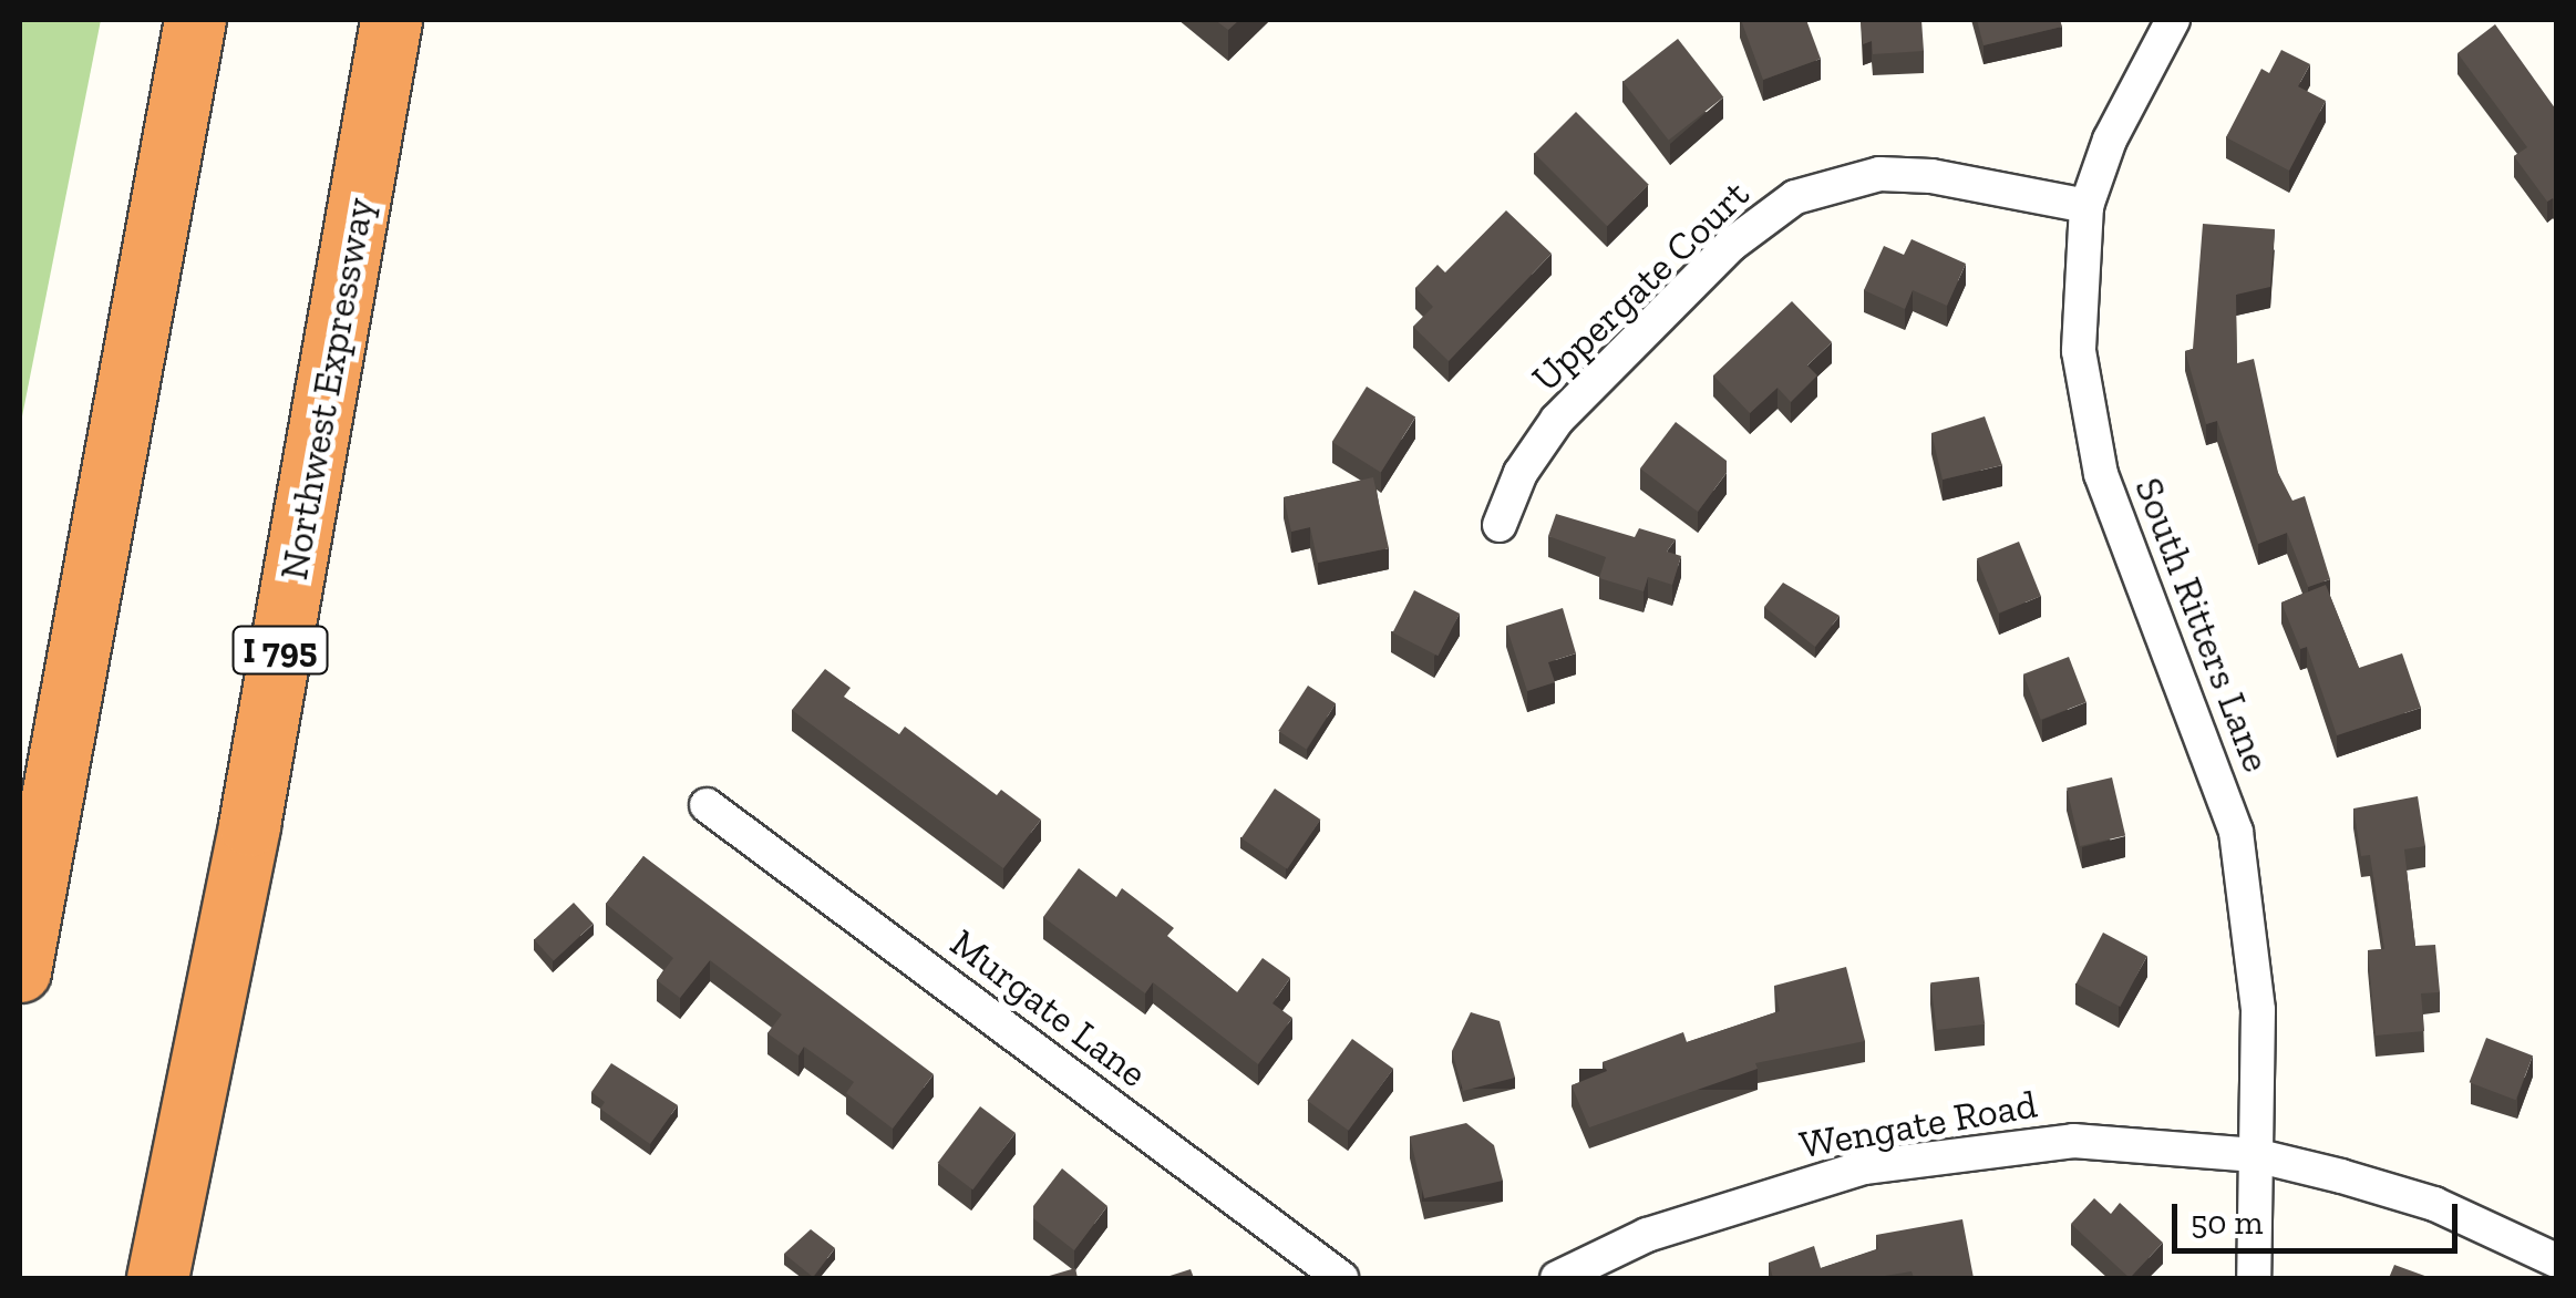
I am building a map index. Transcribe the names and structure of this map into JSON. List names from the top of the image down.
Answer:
{
  "streets": {
    "highway": ["Northwest Expressway", "I 795"],
    "street": [
      "Uppergate Court",
      "South Ritters Lane",
      "Murgate Lane",
      "Wengate Road"
    ]
  },
  "crossings": [
    ["Uppergate Court", "South Ritters Lane"],
    ["South Ritters Lane", "Wengate Road"]
  ],
  "scale_bar": "50 m"
}
